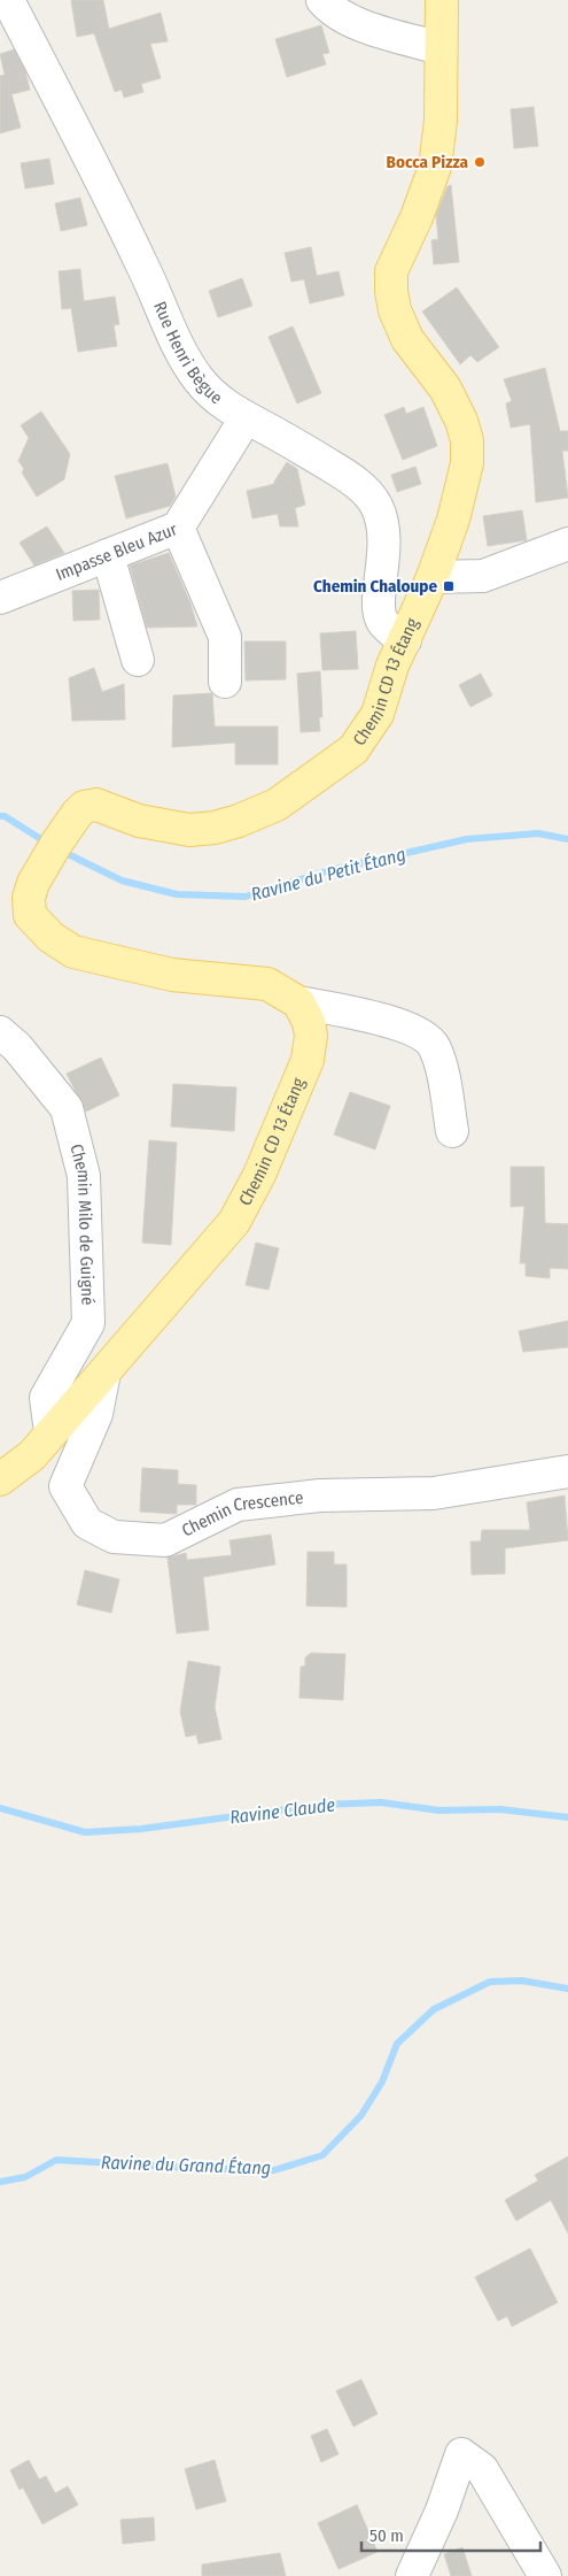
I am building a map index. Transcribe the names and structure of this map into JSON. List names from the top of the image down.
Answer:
{
  "streets": {
    "main road": ["Chemin CD 13 Étang"],
    "street": [
      "Rue Henri Bègue",
      "Impasse Bleu Azur",
      "Chemin Milo de Guigné",
      "Chemin Crescence"
    ]
  },
  "crossings": [
    ["Rue Henri Bègue", "Impasse Bleu Azur"],
    ["Rue Henri Bègue", "Chemin CD 13 Étang"],
    ["Chemin CD 13 Étang", "Chemin Milo de Guigné"],
    ["Chemin CD 13 Étang", "Chemin Crescence"]
  ],
  "water": ["Ravine du Petit Étang", "Ravine Claude", "Ravine du Grand Étang"],
  "places": {
    "other": ["Bocca Pizza"],
    "transit": ["Chemin Chaloupe"]
  },
  "scale_bar": "50 m"
}
